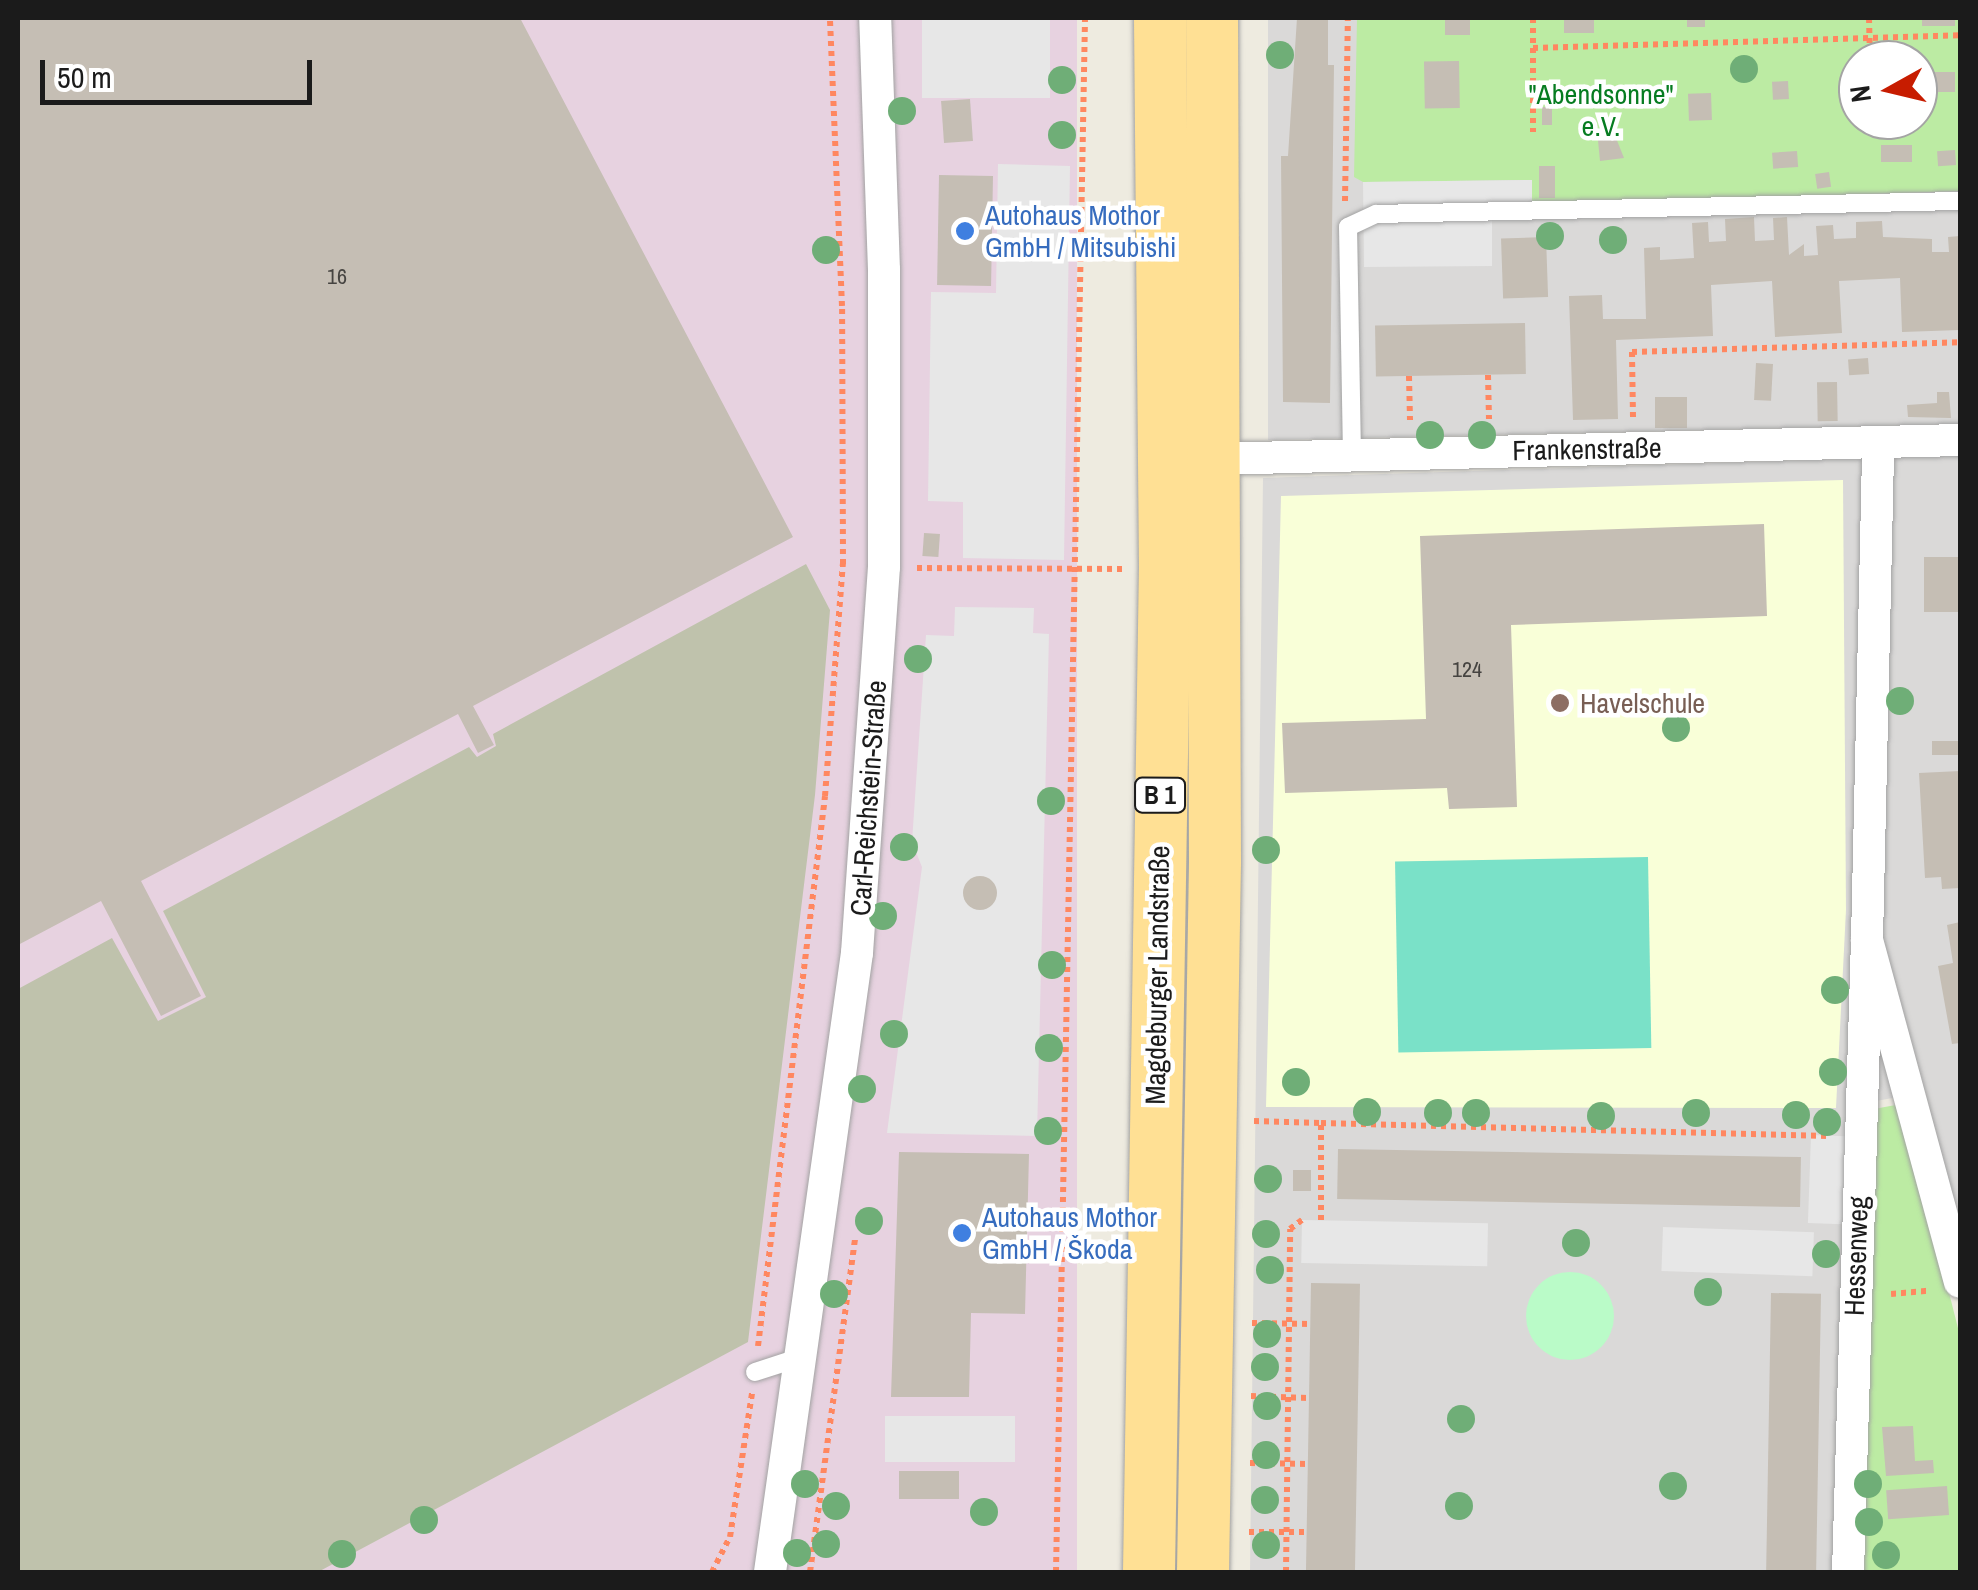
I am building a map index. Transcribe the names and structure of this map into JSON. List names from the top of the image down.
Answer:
{
  "streets": {
    "main road": ["B 1", "Magdeburger Landstraße"],
    "street": ["Frankenstraße", "Carl-Reichstein-Straße", "Hessenweg"]
  },
  "crossings": [
    ["Frankenstraße", "Magdeburger Landstraße"],
    ["Frankenstraße", "Hessenweg"]
  ],
  "parks": ["\"Abendsonne\" e.V."],
  "places": ["Autohaus Mothor GmbH / Mitsubishi", "Havelschule", "Autohaus Mothor GmbH / Škoda"],
  "house_numbers": ["16", "124"],
  "scale_bar": "50 m",
  "north": "left"
}
